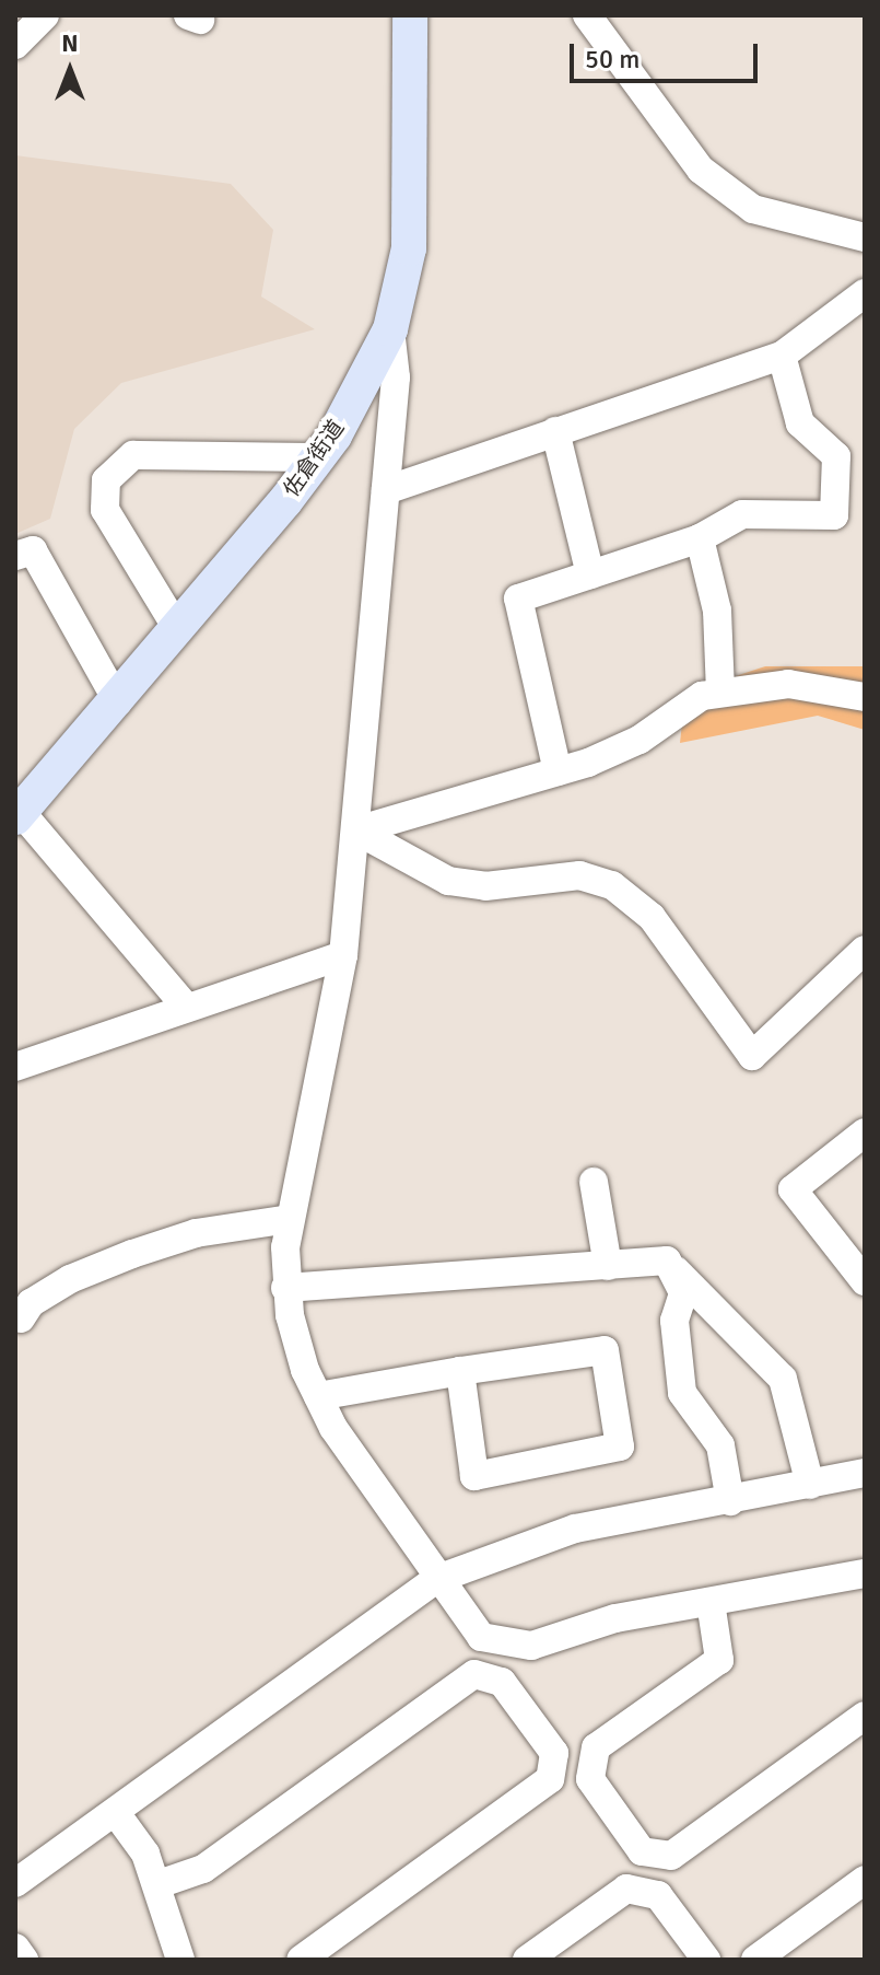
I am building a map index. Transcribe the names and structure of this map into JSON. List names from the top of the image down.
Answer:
{
  "streets": {
    "main road": ["佐倉街道"]
  },
  "scale_bar": "50 m",
  "north": "top"
}
